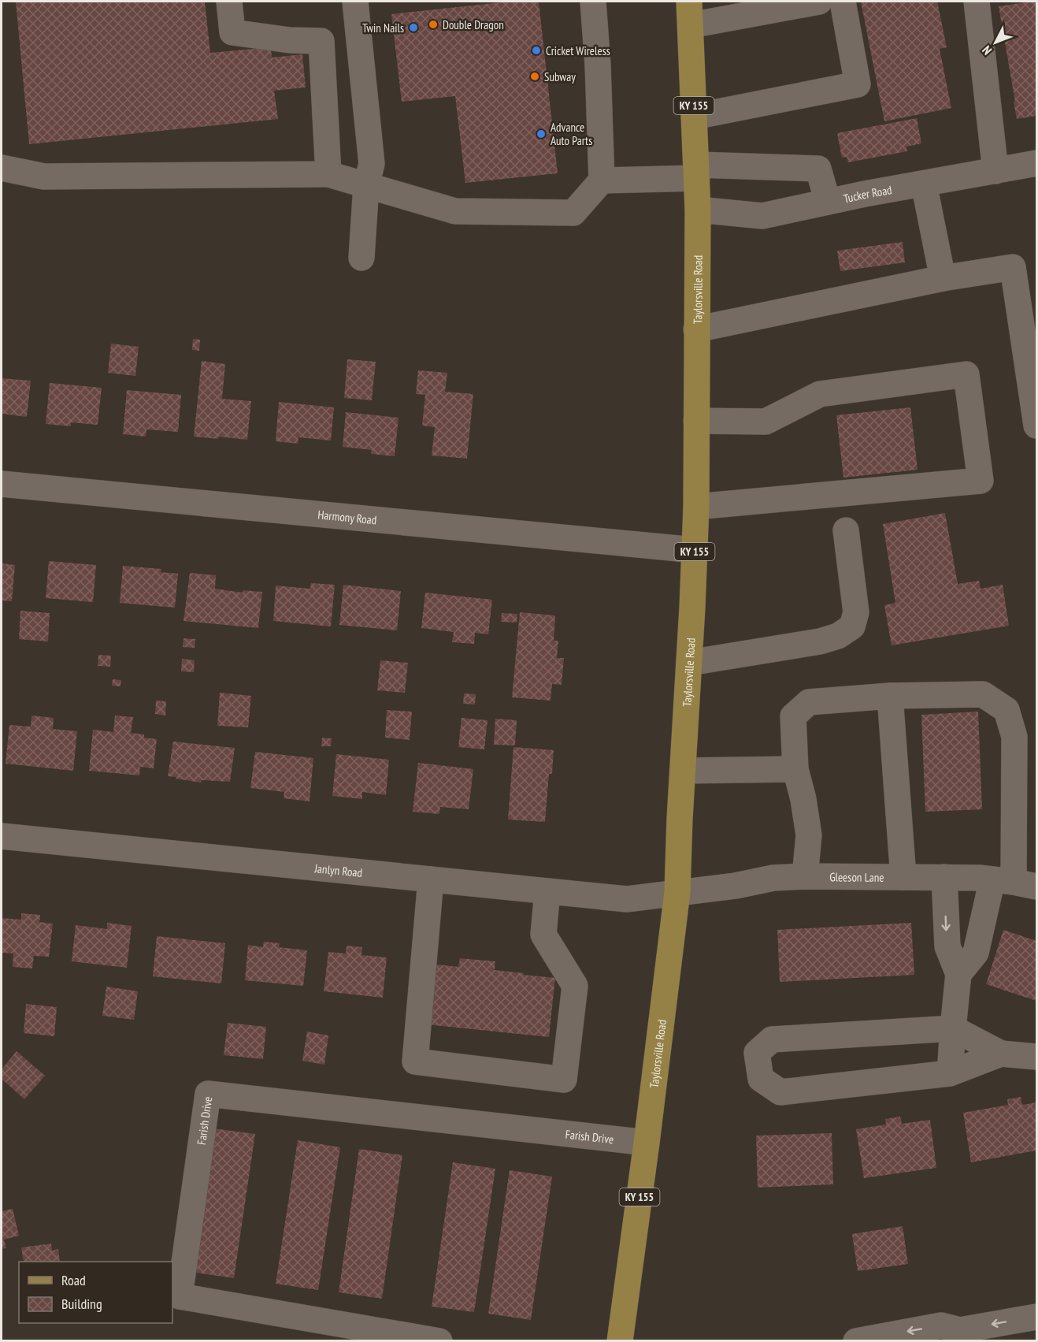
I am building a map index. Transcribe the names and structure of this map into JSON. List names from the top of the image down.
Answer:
{
  "streets": {
    "main road": ["KY 155", "Taylorsville Road"],
    "street": [
      "Tucker Road",
      "Harmony Road",
      "Janlyn Road",
      "Gleeson Lane",
      "Farish Drive"
    ]
  },
  "crossings": [
    ["Tucker Road", "Taylorsville Road"],
    ["Taylorsville Road", "Harmony Road"],
    ["Taylorsville Road", "Janlyn Road"],
    ["Taylorsville Road", "Gleeson Lane"],
    ["Taylorsville Road", "Farish Drive"],
    ["Janlyn Road", "Gleeson Lane"]
  ],
  "places": [
    "Double Dragon",
    "Twin Nails",
    "Cricket Wireless",
    "Subway",
    "Advance Auto Parts"
  ],
  "legend": ["Road", "Building"],
  "north": "bottom left"
}
